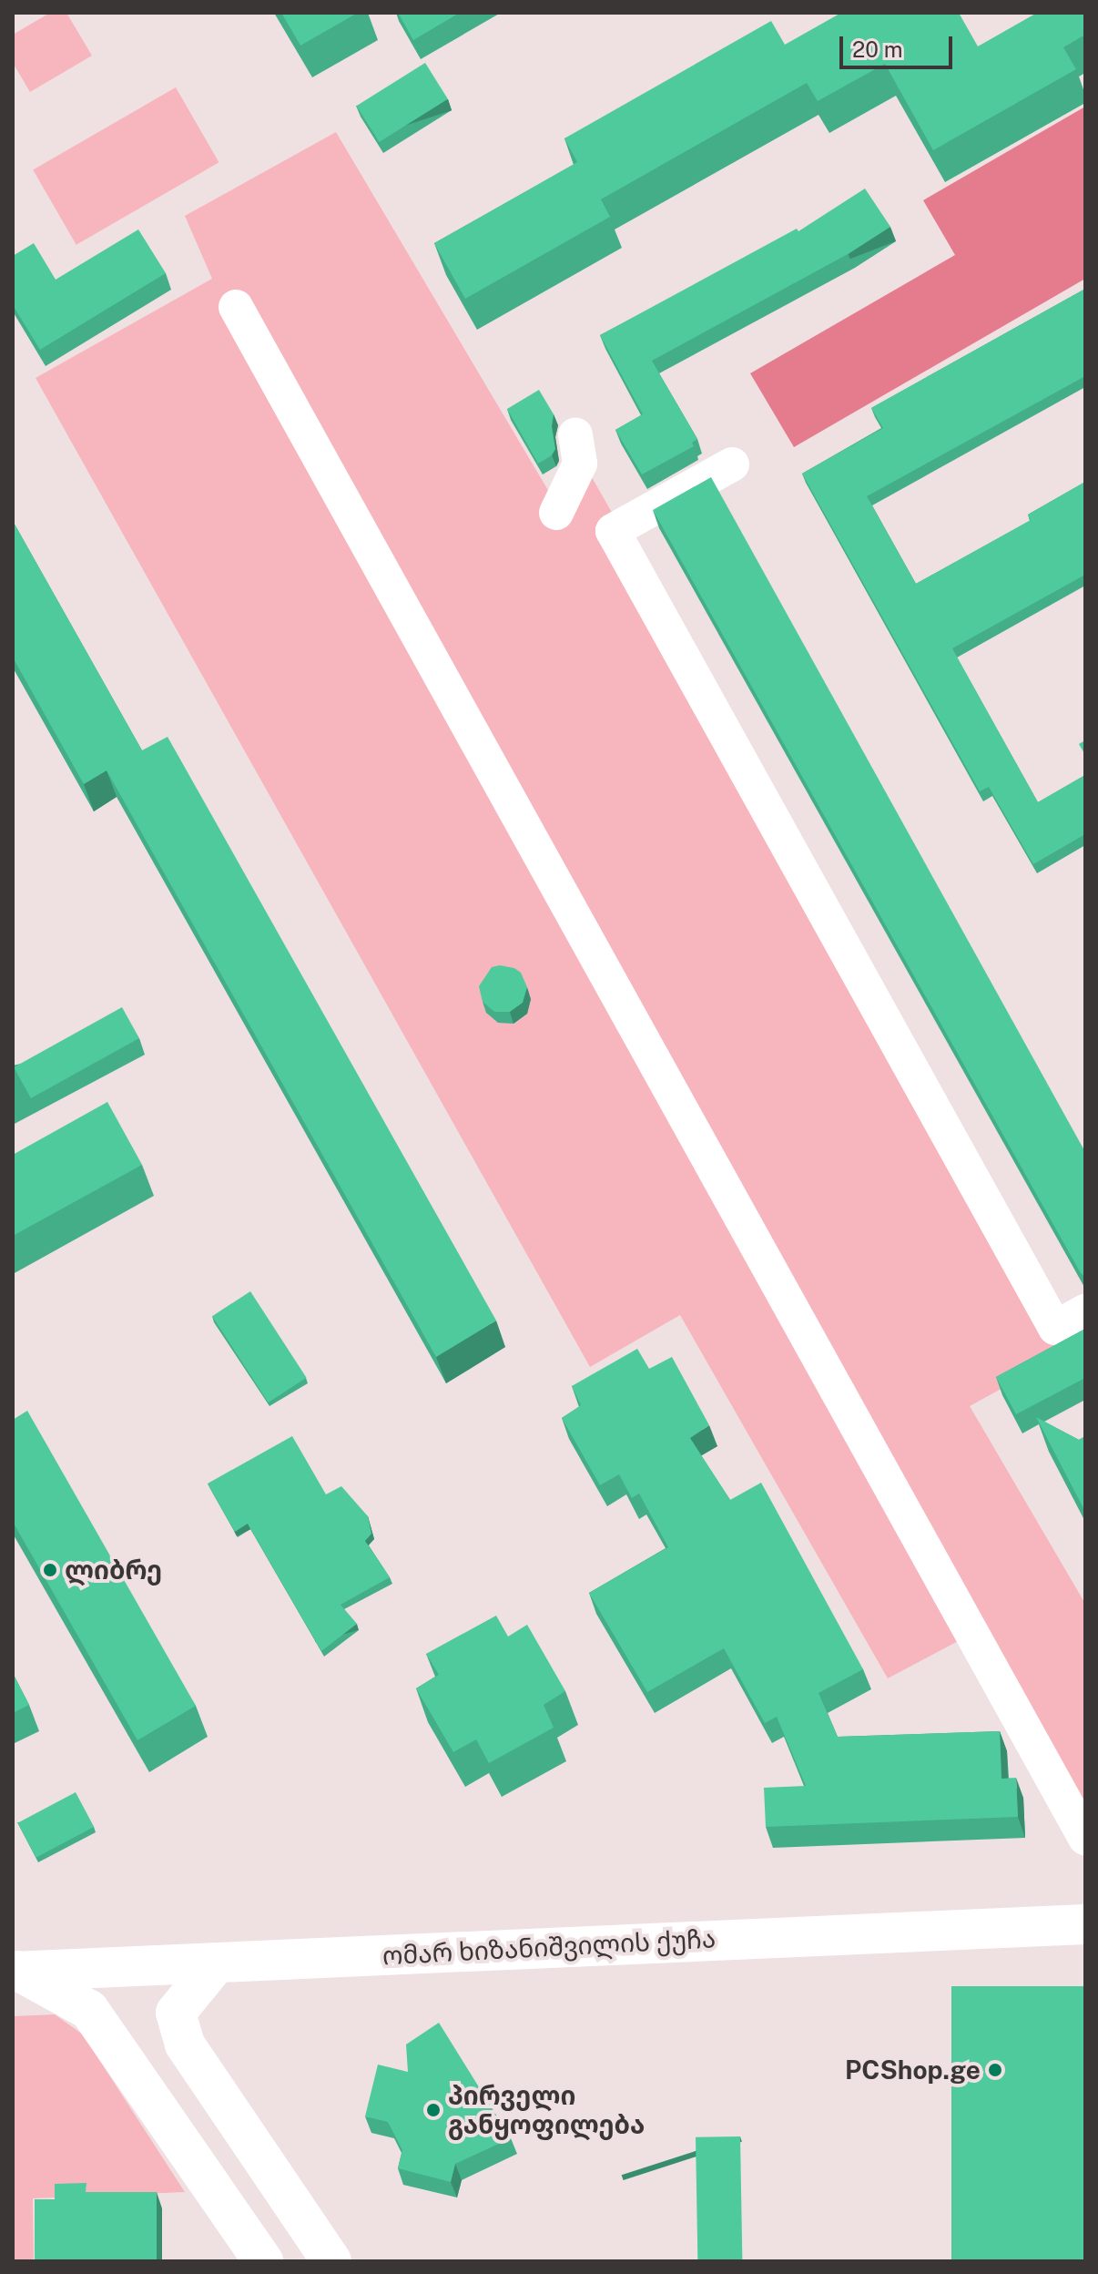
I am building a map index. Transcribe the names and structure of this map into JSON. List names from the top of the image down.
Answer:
{
  "streets": {
    "main road": ["ომარ ხიზანიშვილის ქუჩა"]
  },
  "places": ["ლიბრე", "PCShop.ge", "პირველი განყოფილება"],
  "scale_bar": "20 m"
}
